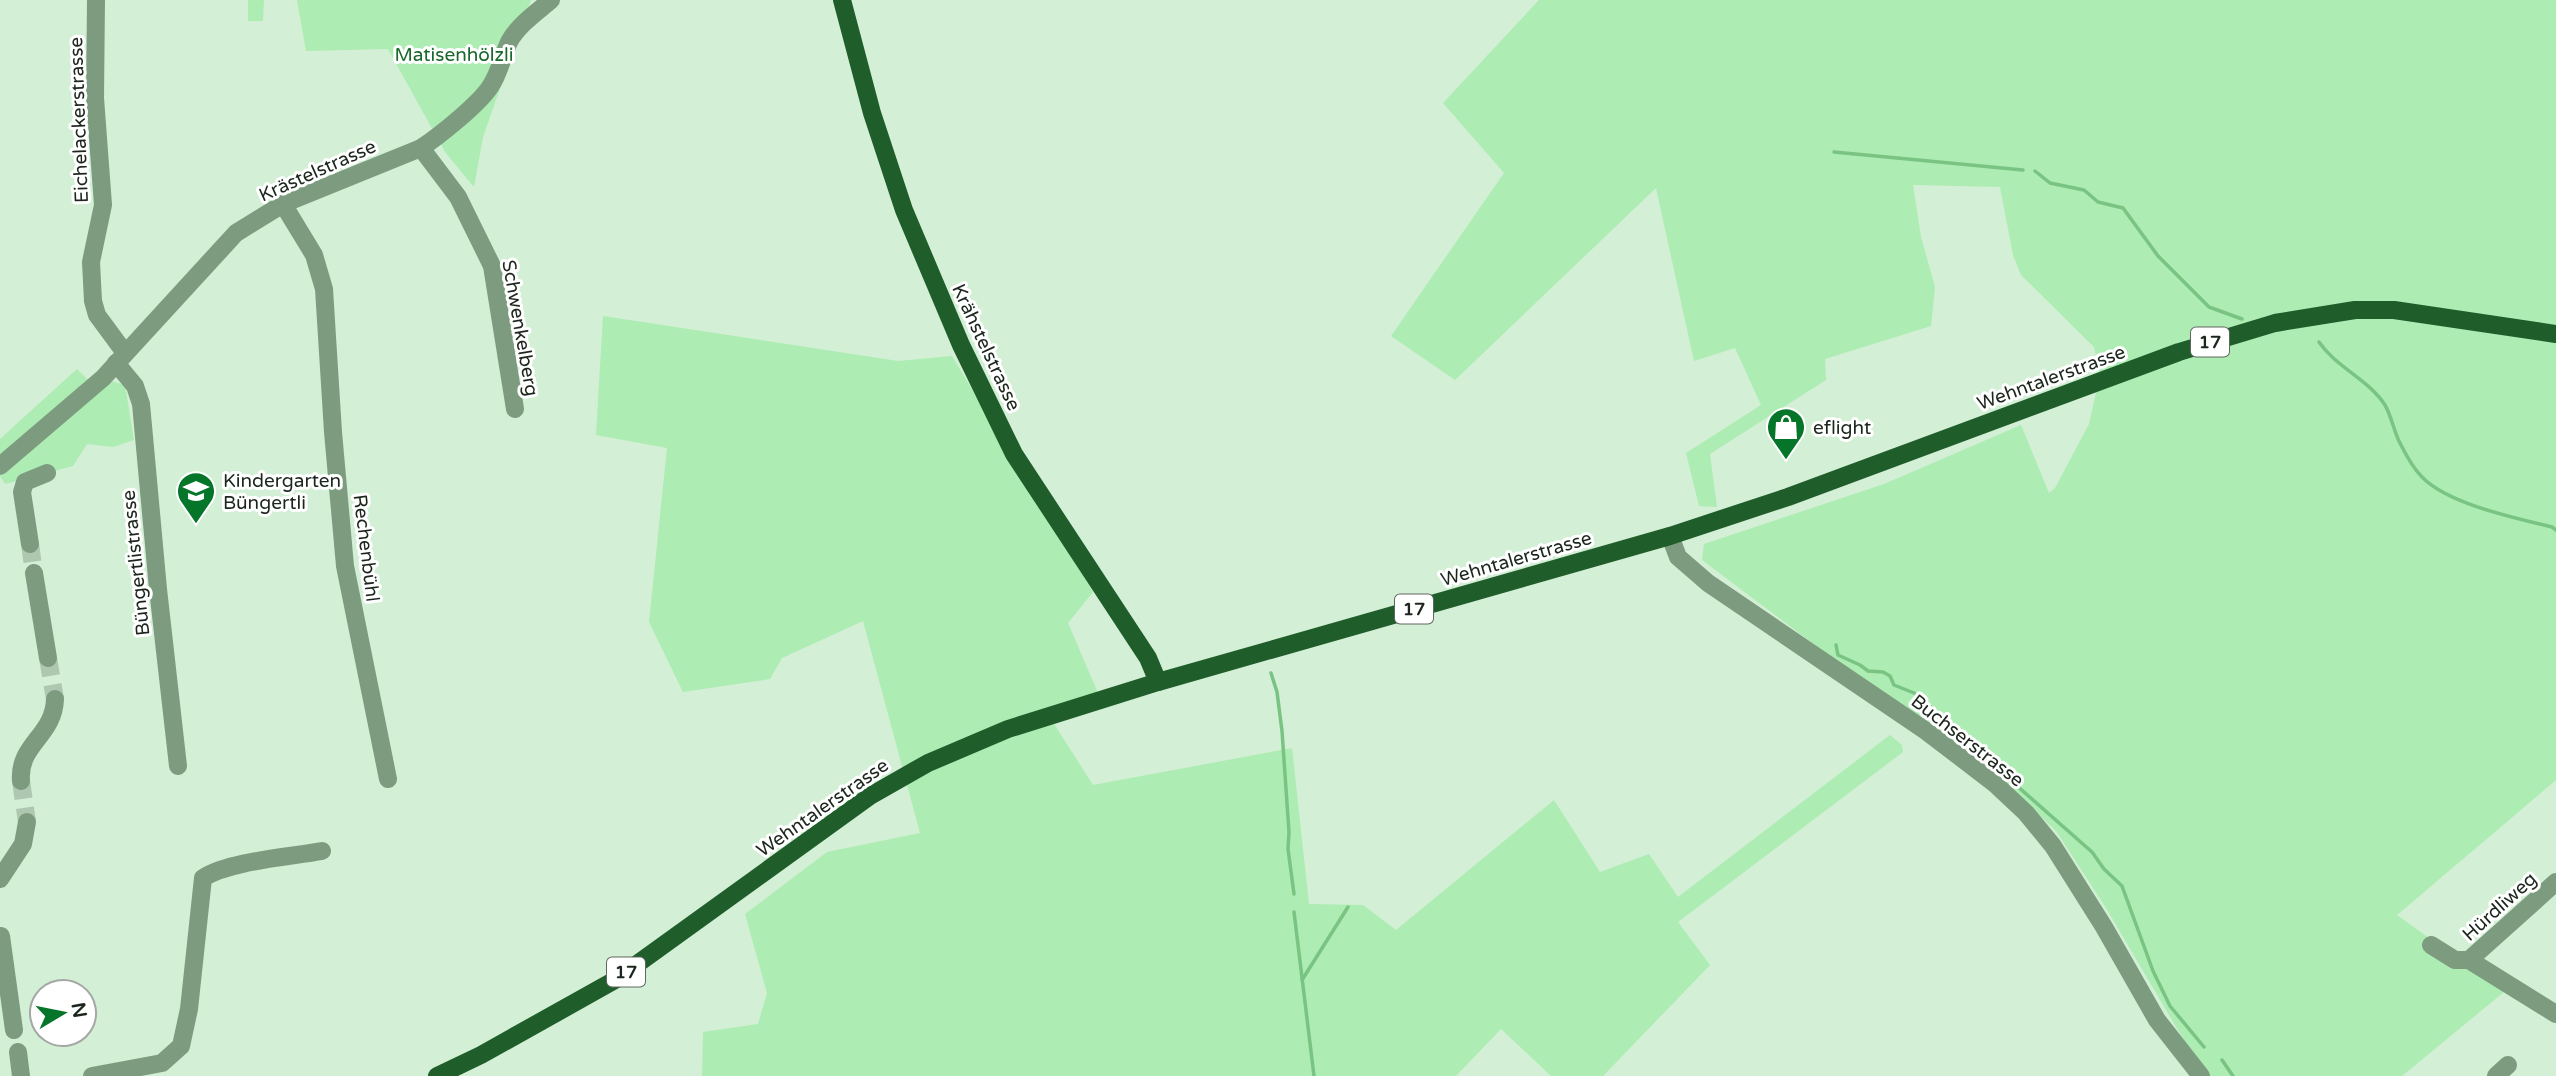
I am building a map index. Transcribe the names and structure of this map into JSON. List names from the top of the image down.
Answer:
{
  "streets": {
    "main road": ["17", "Krähstelstrasse", "Wehntalerstrasse"],
    "street": [
      "Eichelackerstrasse",
      "Krästelstrasse",
      "Schwenkelberg",
      "Rechenbühl",
      "Büngertlistrasse",
      "Buchserstrasse",
      "Hürdliweg"
    ]
  },
  "crossings": [
    ["Eichelackerstrasse", "Krästelstrasse"],
    ["Eichelackerstrasse", "Büngertlistrasse"],
    ["Krästelstrasse", "Schwenkelberg"],
    ["Krästelstrasse", "Rechenbühl"],
    ["Krästelstrasse", "Büngertlistrasse"],
    ["Krähstelstrasse", "Wehntalerstrasse"],
    ["Wehntalerstrasse", "Buchserstrasse"]
  ],
  "parks": ["Matisenhölzli"],
  "places": {
    "shop": ["eflight"],
    "school or university": ["Kindergarten Büngertli"]
  },
  "north": "right"
}
